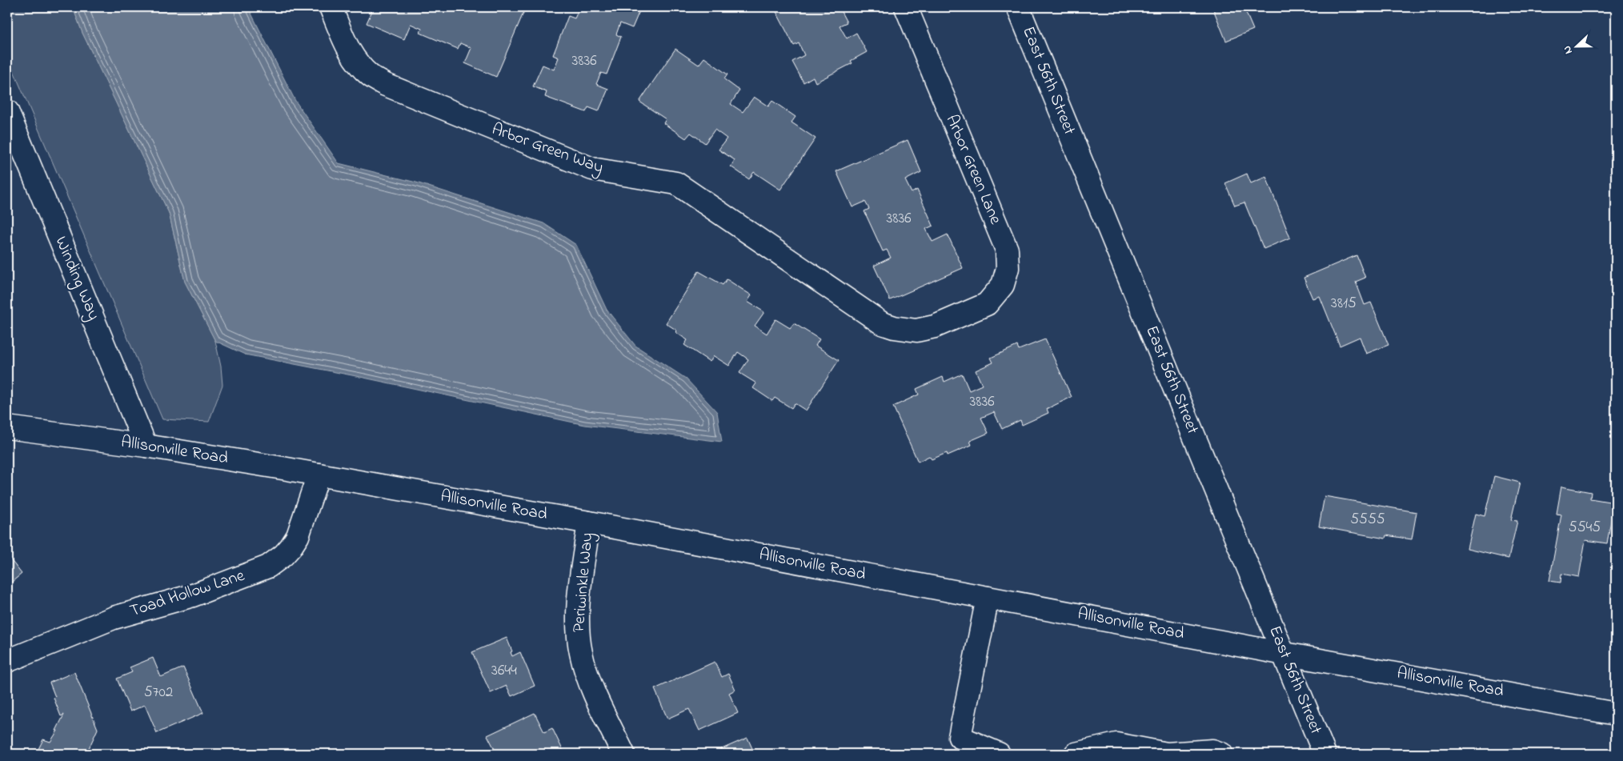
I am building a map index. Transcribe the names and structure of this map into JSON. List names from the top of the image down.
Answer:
{
  "streets": {
    "street": [
      "East 56th Street",
      "Arbor Green Way",
      "Arbor Green Lane",
      "Winding Way",
      "Allisonville Road",
      "Periwinkle Way",
      "Toad Hollow Lane"
    ]
  },
  "crossings": [
    ["East 56th Street", "Allisonville Road"],
    ["Arbor Green Way", "Arbor Green Lane"],
    ["Winding Way", "Allisonville Road"],
    ["Allisonville Road", "Periwinkle Way"],
    ["Allisonville Road", "Toad Hollow Lane"]
  ],
  "house_numbers": [
    "3836",
    "3836",
    "3815",
    "3836",
    "5555",
    "5545",
    "3644",
    "5702"
  ],
  "north": "left"
}
